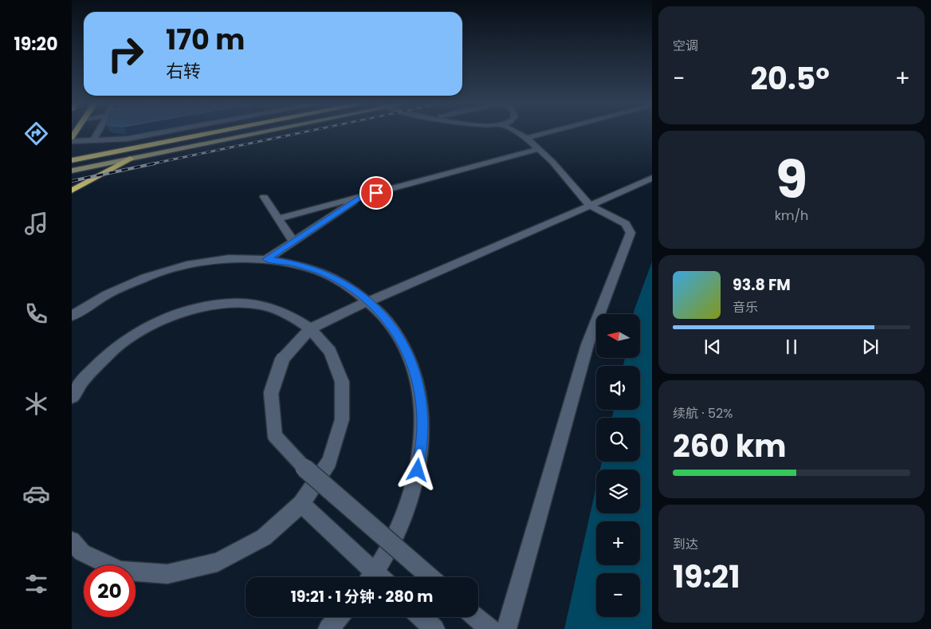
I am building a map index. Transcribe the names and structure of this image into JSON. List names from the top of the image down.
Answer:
{
  "north": "left",
  "page": {
    "tabs": "19:20",
    "tile": [
      "空调",
      ["9", "km/h"],
      ["续航 · 52%", "260 km"],
      ["到达", "19:21"]
    ],
    "turn": ["170 m", "右转"],
    "heat": ["−", "20.5°", "+"],
    "song": ["93.8 FM", "音乐"],
    "map_buttons": ["+", "−"],
    "limit": "20",
    "trip": "19:21 · 1 分钟 · 280 m"
  }
}
